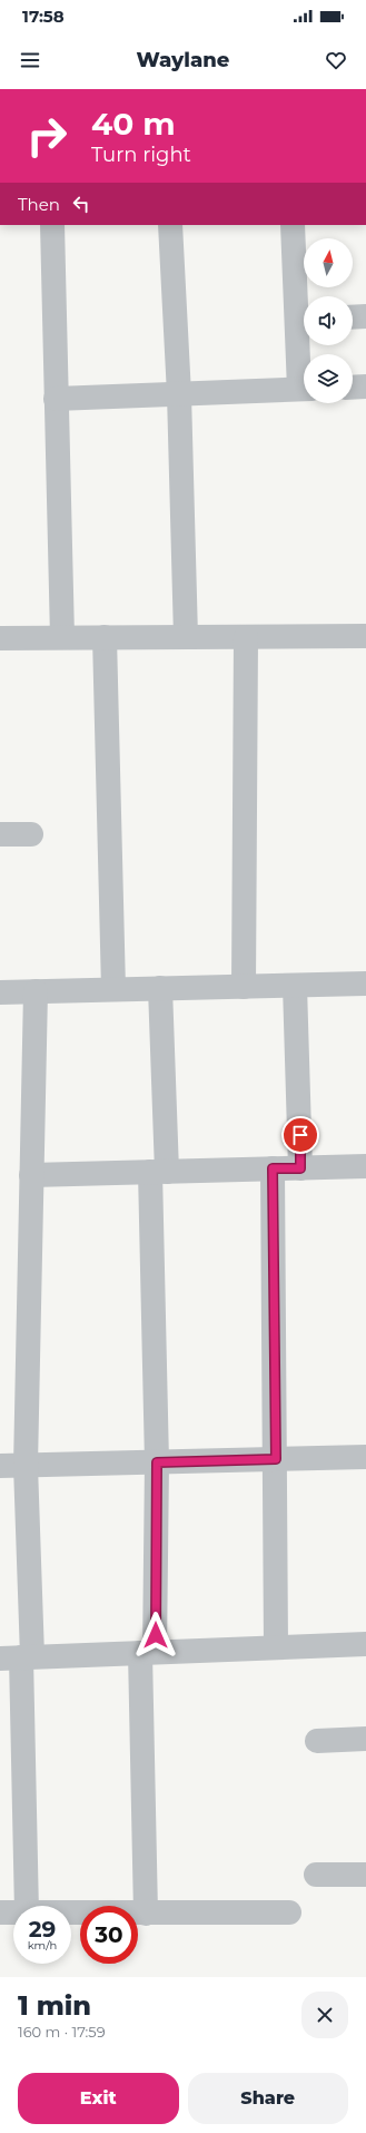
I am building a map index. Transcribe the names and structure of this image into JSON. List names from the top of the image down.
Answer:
{
  "north": "top",
  "page": {
    "status": "17:58",
    "header": "Waylane",
    "turn": ["40 m", "Turn right"],
    "then": "Then",
    "speed": "29 km/h",
    "limit": "30",
    "heading": ["1 min", "160 m · 17:59"],
    "buttons": ["Exit", "Share"]
  }
}
